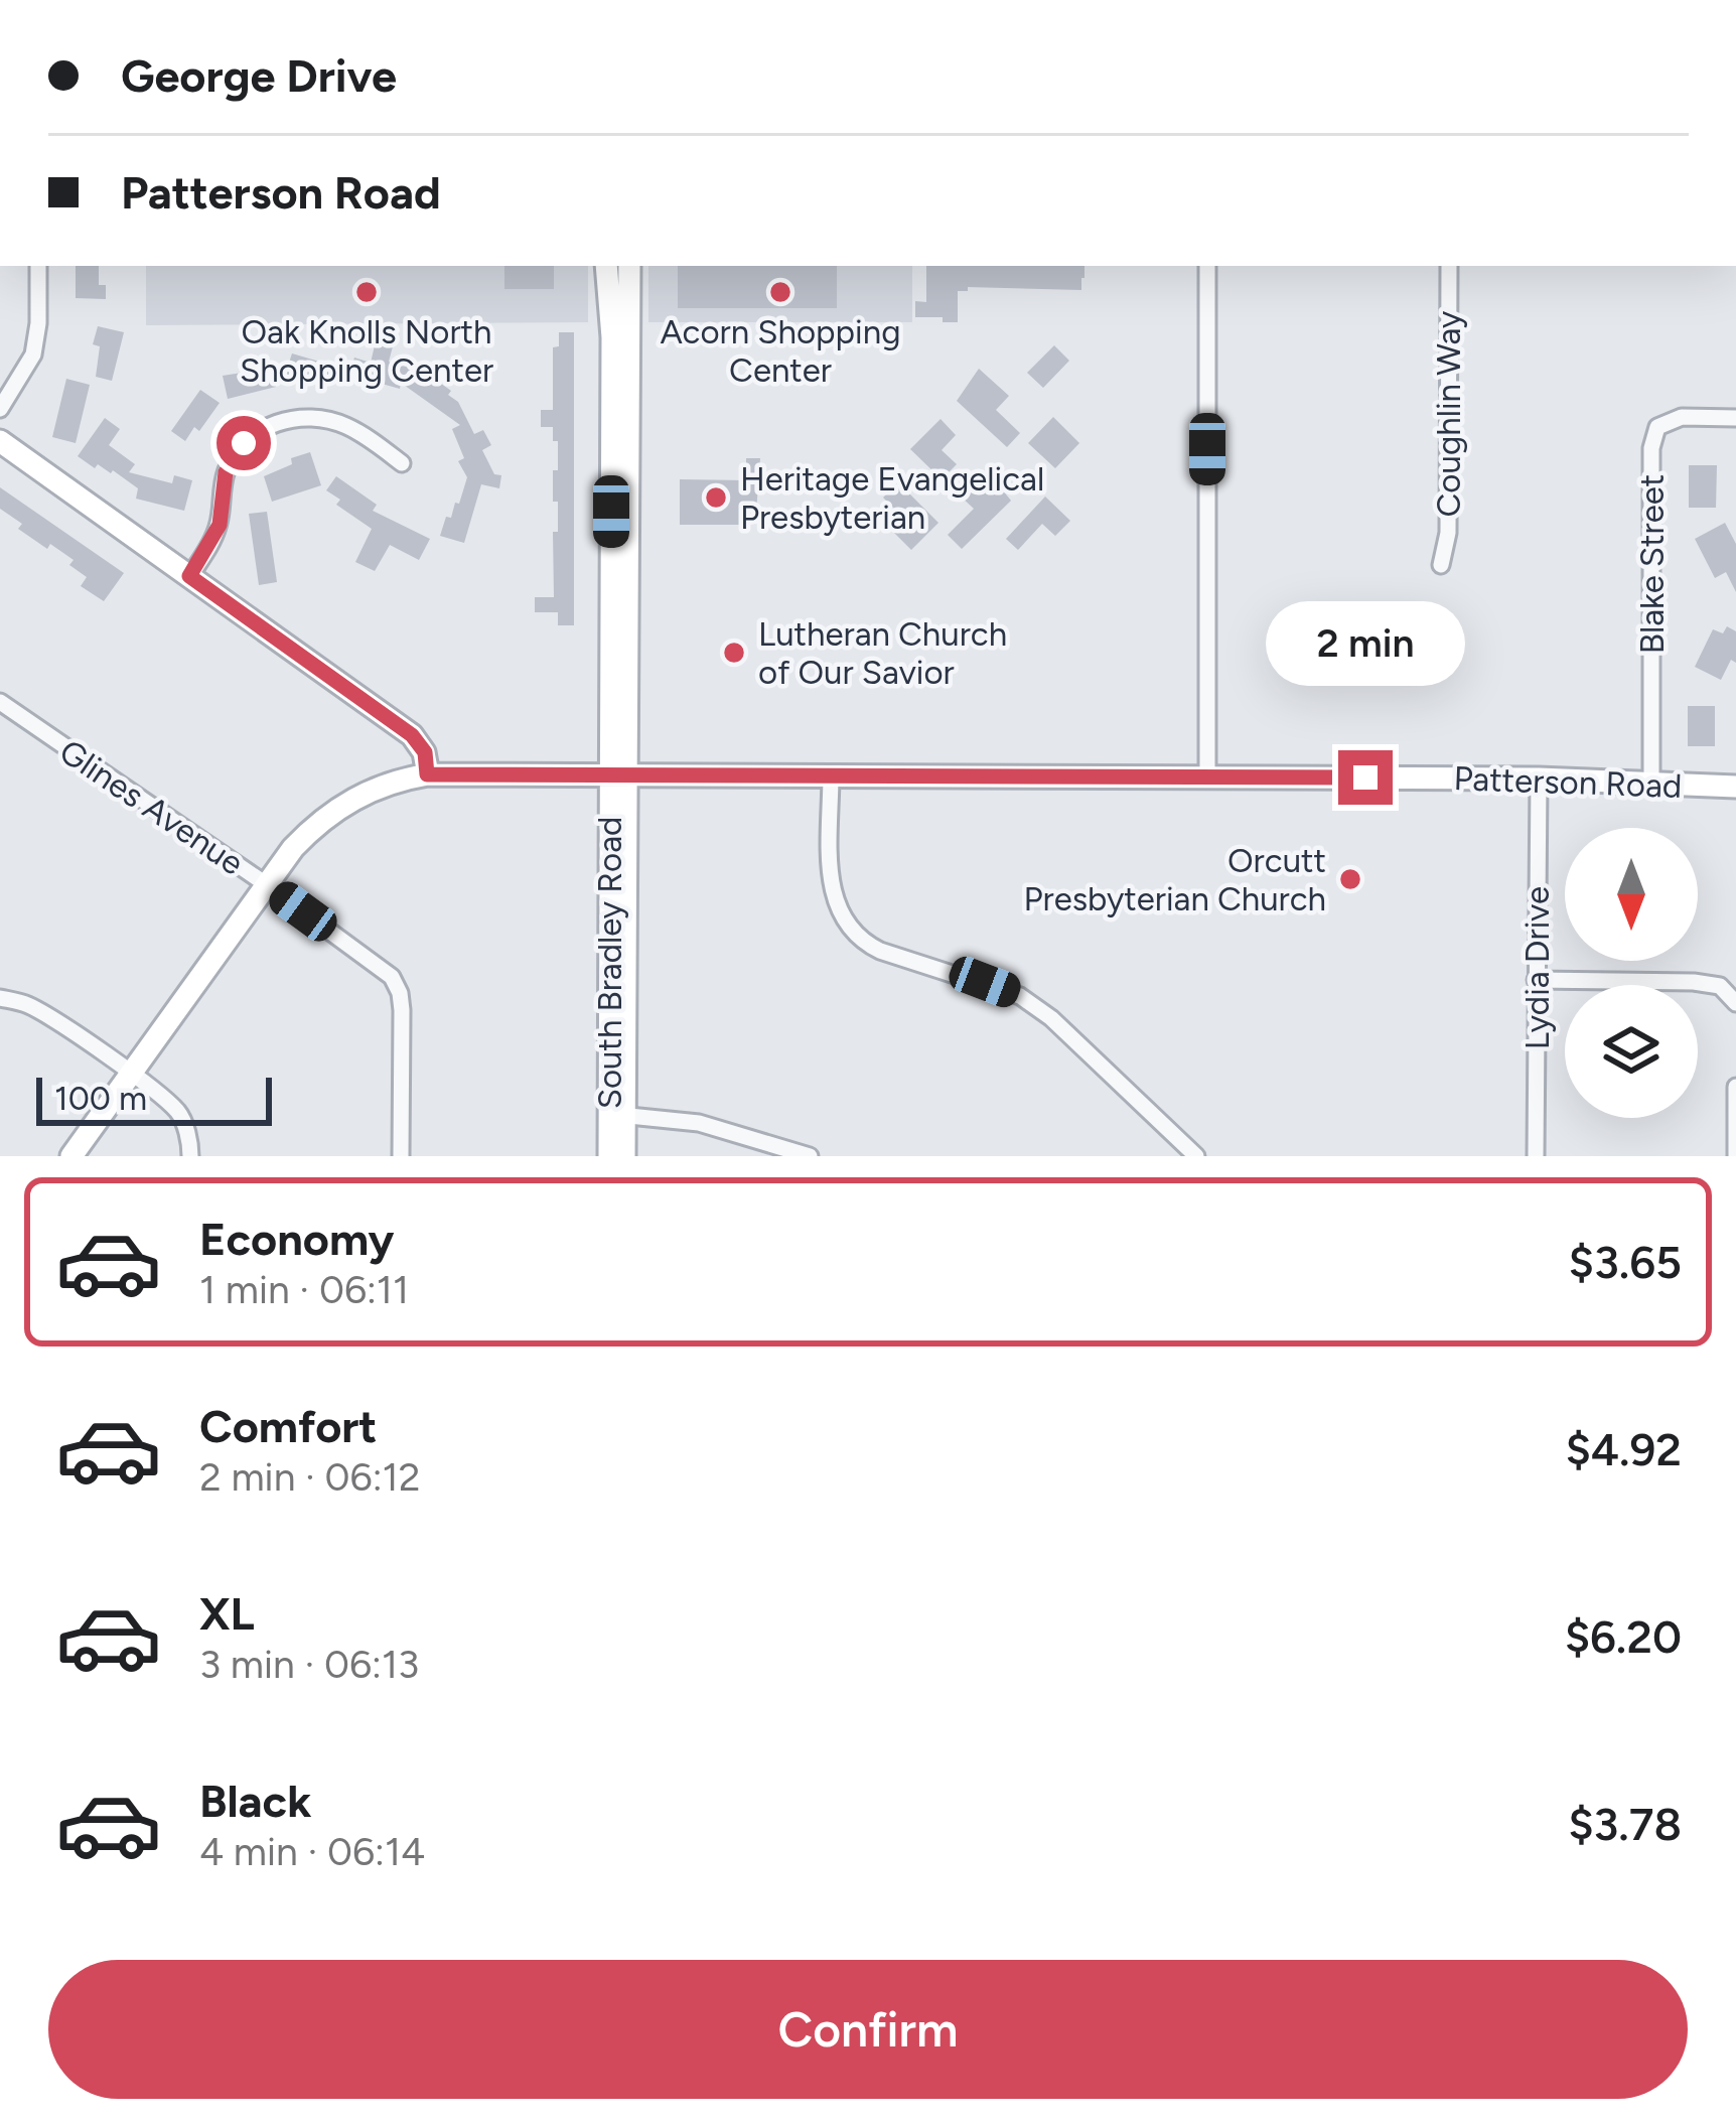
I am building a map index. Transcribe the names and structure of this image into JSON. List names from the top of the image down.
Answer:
{
  "streets": {
    "street": [
      "Coughlin Way",
      "Blake Street",
      "Patterson Road",
      "Glines Avenue",
      "South Bradley Road",
      "Lydia Drive"
    ]
  },
  "crossings": [
    ["Blake Street", "Patterson Road"],
    ["Patterson Road", "Glines Avenue"],
    ["Patterson Road", "South Bradley Road"],
    ["Patterson Road", "Lydia Drive"]
  ],
  "places": [
    "Oak Knolls North Shopping Center",
    "Acorn Shopping Center",
    "Heritage Evangelical Presbyterian",
    "Lutheran Church of Our Savior",
    "Orcutt Presbyterian Church"
  ],
  "scale_bar": "100 m",
  "north": "bottom",
  "page": {
    "banner": ["George Drive", "Patterson Road"],
    "bubble": "2 min",
    "scale": "100 m",
    "list": [
      {
        "name": "Economy",
        "note": "1 min · 06:11",
        "value": "$3.65"
      },
      {
        "name": "Comfort",
        "note": "2 min · 06:12",
        "value": "$4.92"
      },
      {
        "name": "XL",
        "note": "3 min · 06:13",
        "value": "$6.20"
      },
      {
        "name": "Black",
        "note": "4 min · 06:14",
        "value": "$3.78"
      }
    ],
    "buttons": "Confirm"
  }
}
